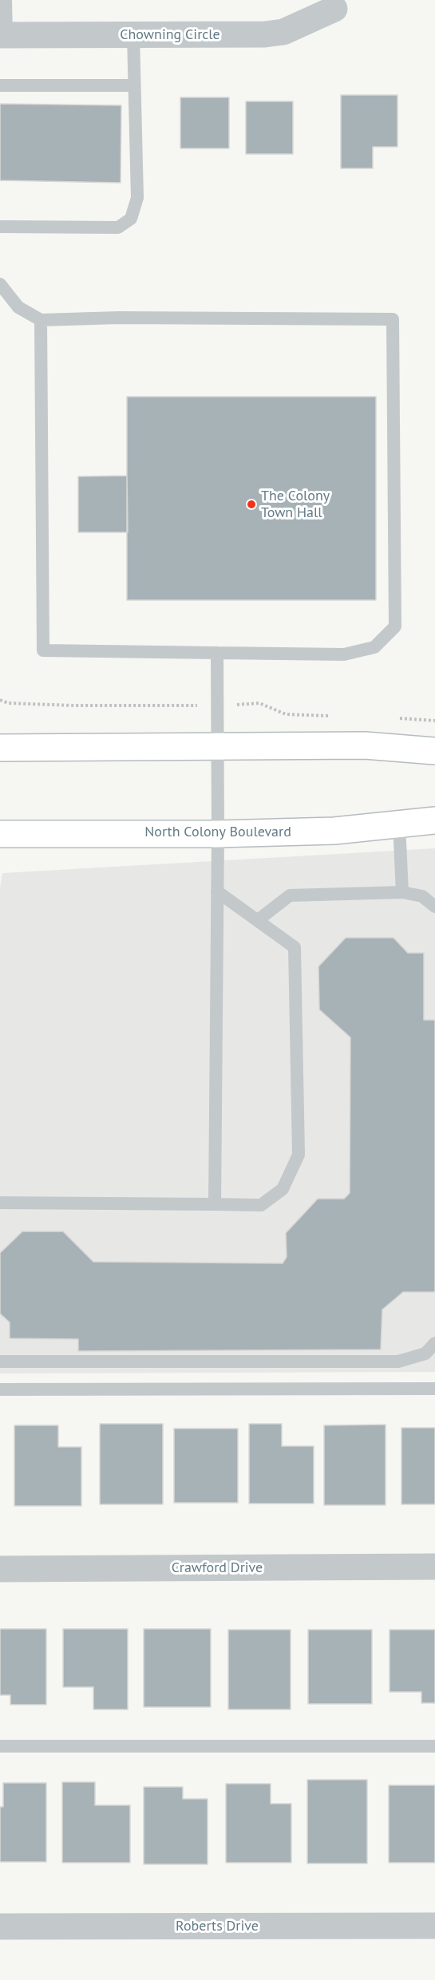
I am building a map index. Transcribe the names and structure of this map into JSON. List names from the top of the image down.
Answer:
{
  "streets": {
    "main road": ["North Colony Boulevard"],
    "street": ["Chowning Circle", "Crawford Drive", "Roberts Drive"]
  },
  "places": ["The Colony Town Hall"]
}
